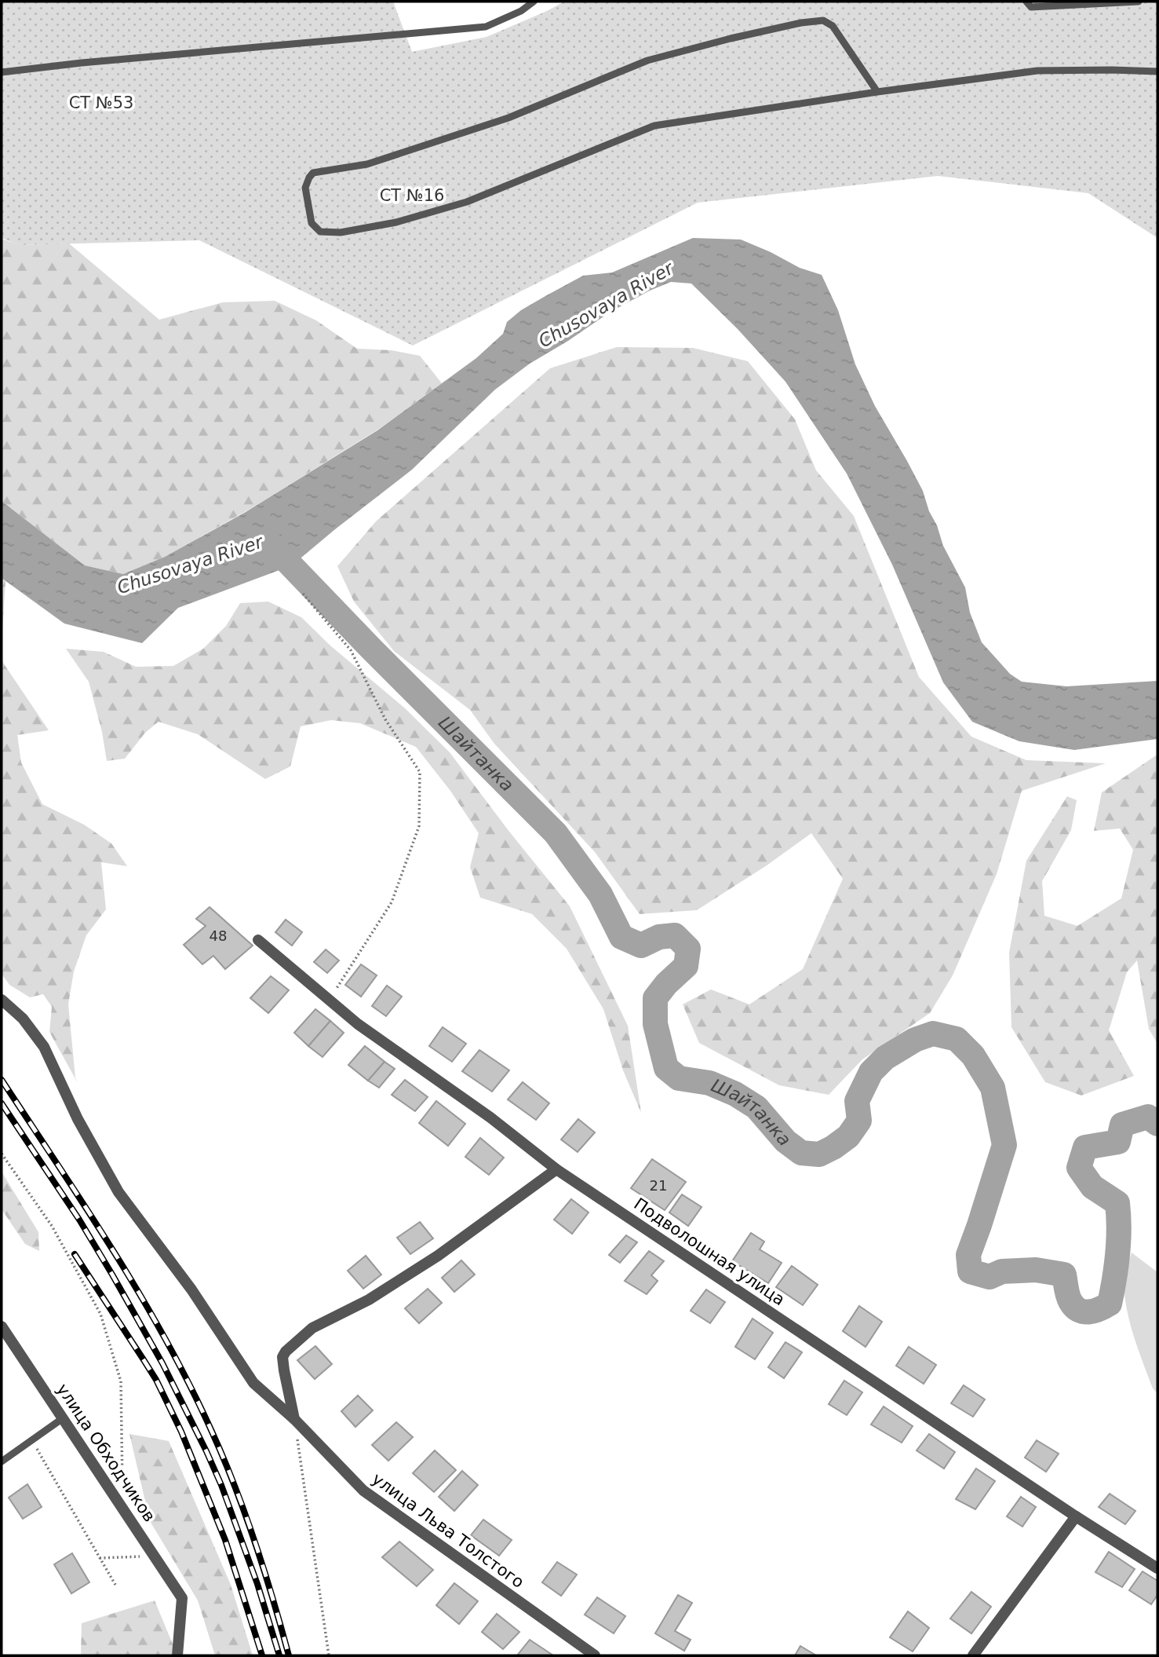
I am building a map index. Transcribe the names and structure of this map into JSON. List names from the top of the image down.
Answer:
{
  "streets": {
    "street": ["Подволошная улица", "улица Обходчиков", "улица Льва Толстого"]
  },
  "water": ["Chusovaya River", "Шайтанка"],
  "parks": ["СТ №53", "СТ №16"],
  "house_numbers": ["48", "21"]
}
